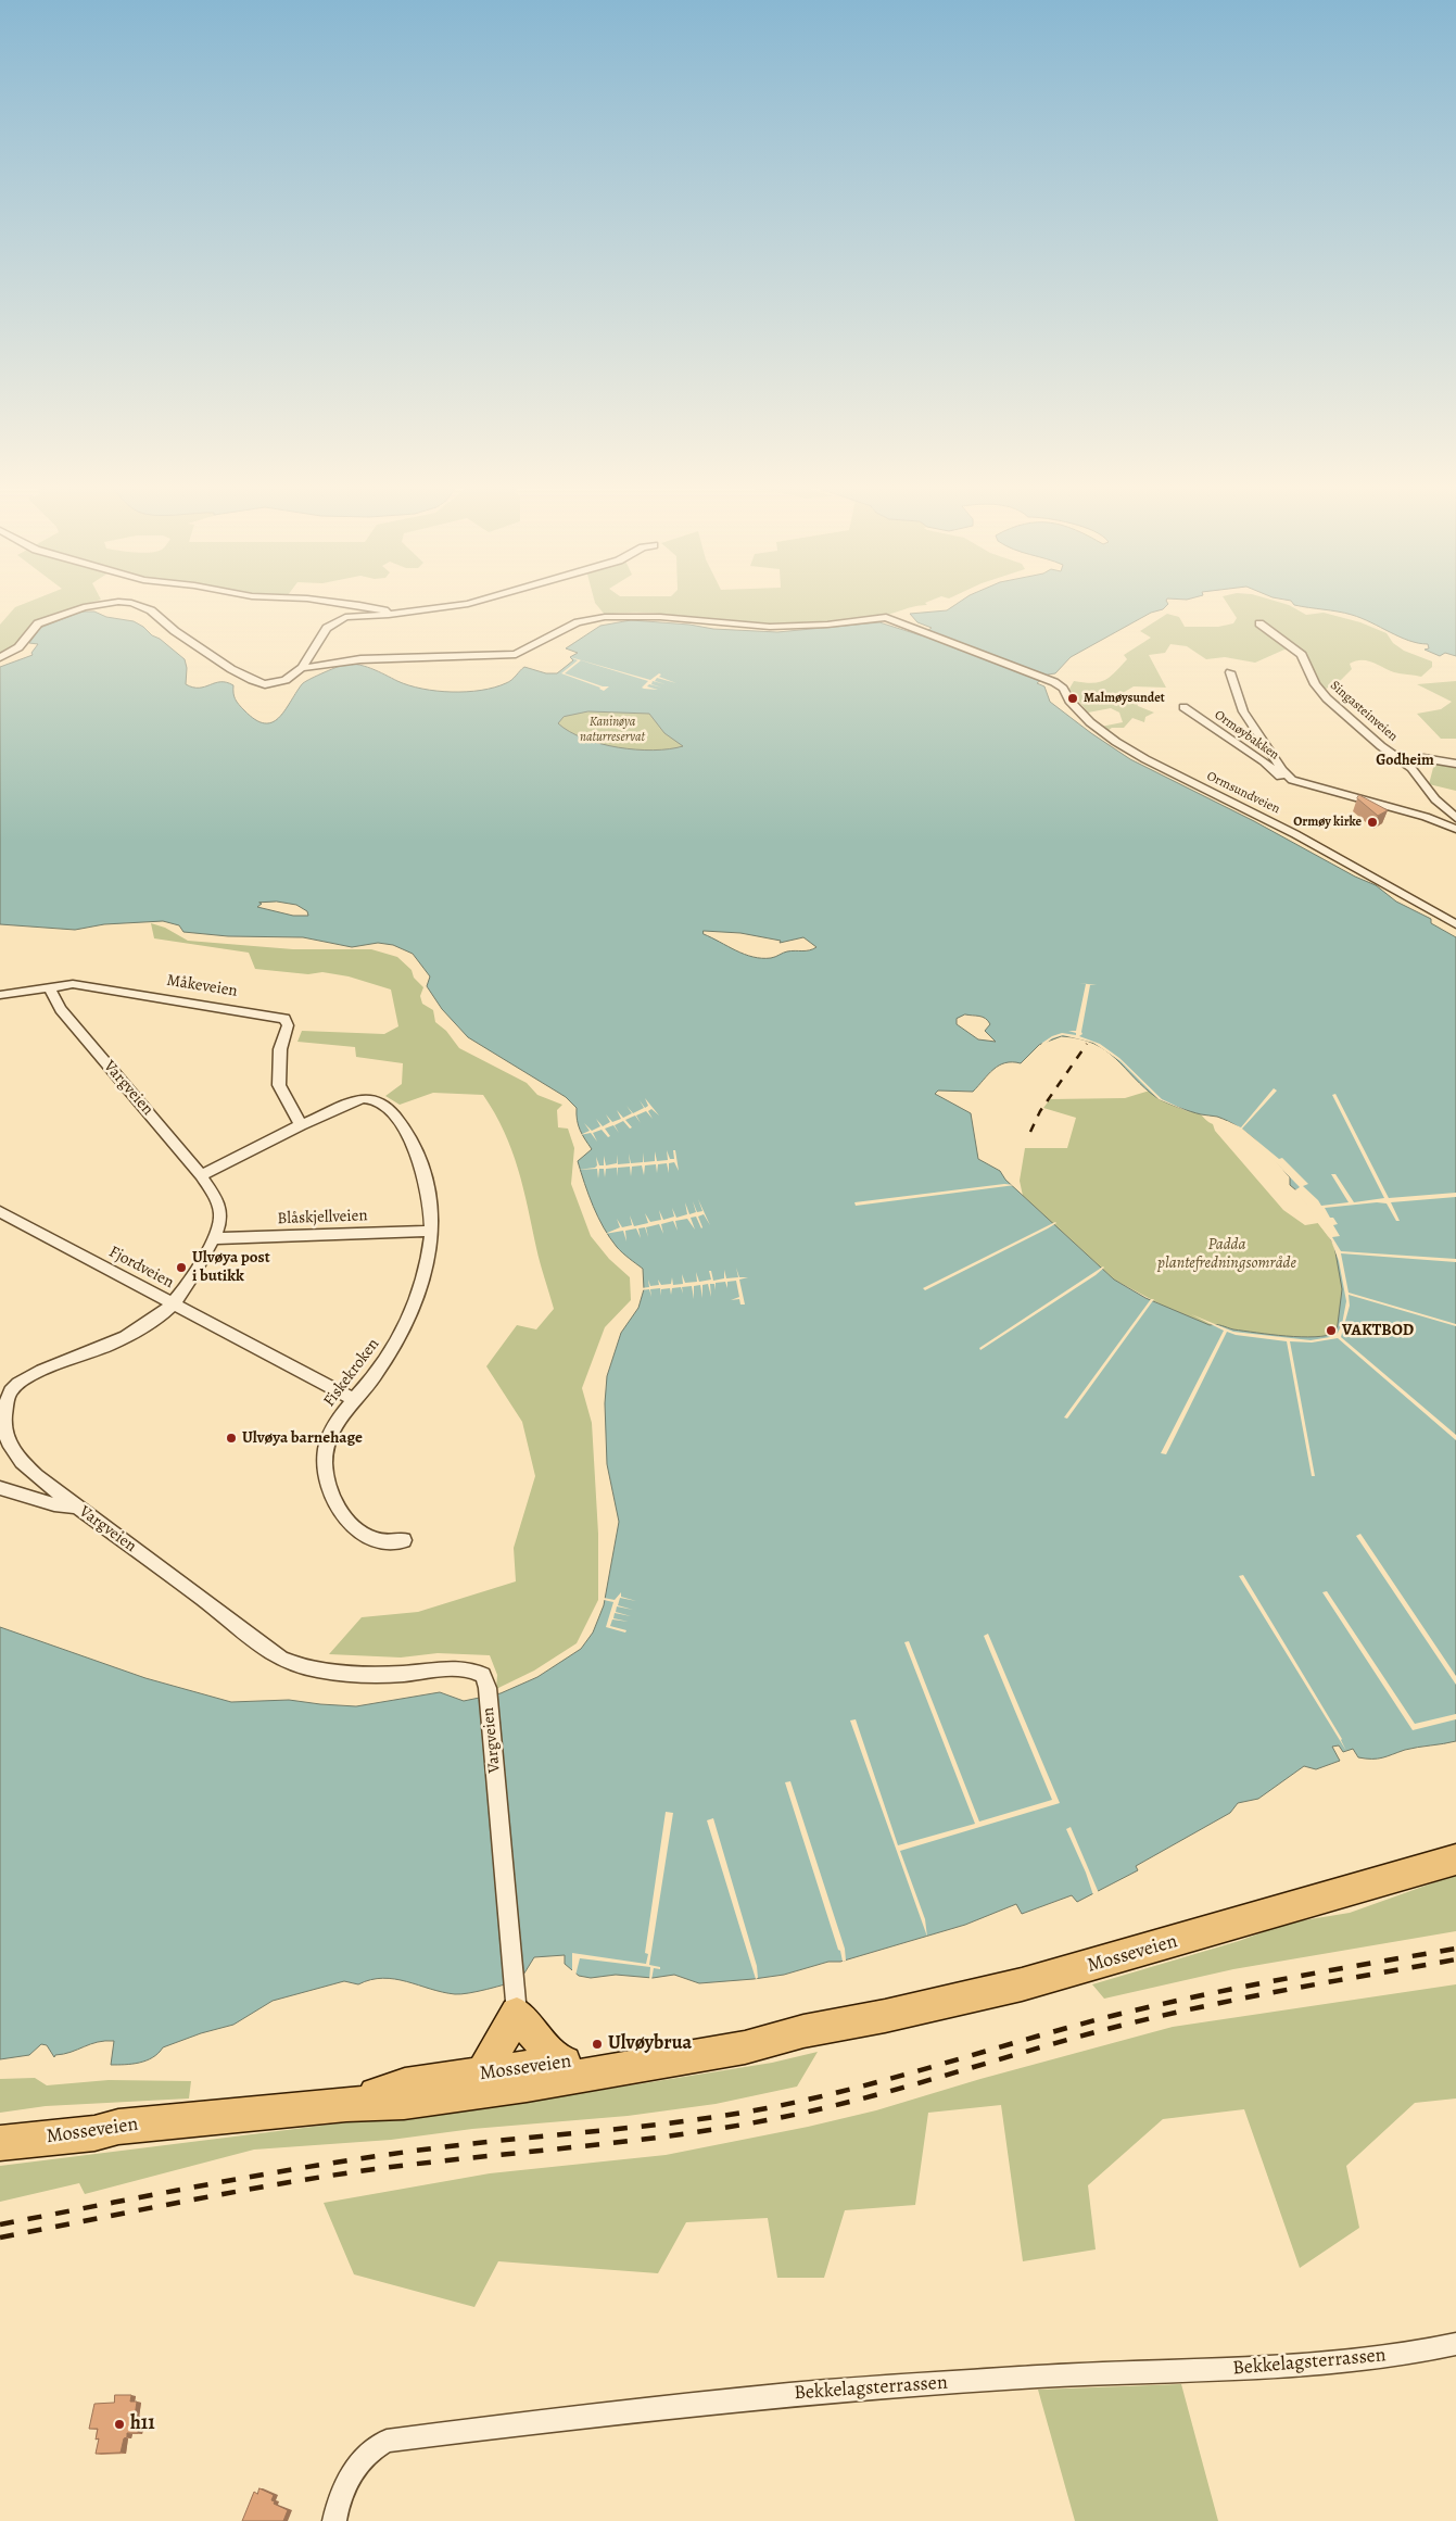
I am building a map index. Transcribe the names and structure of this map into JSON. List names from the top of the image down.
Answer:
{
  "streets": {
    "highway": ["Mosseveien"],
    "street": [
      "Singasteinveien",
      "Ormøybakken",
      "Ormsundveien",
      "Måkeveien",
      "Vargveien",
      "Blåskjellveien",
      "Fjordveien",
      "Fiskekroken",
      "Bekkelagsterrassen"
    ]
  },
  "crossings": [
    ["Måkeveien", "Vargveien"],
    ["Måkeveien", "Fiskekroken"],
    ["Vargveien", "Blåskjellveien"],
    ["Vargveien", "Fjordveien"],
    ["Vargveien", "Fiskekroken"],
    ["Blåskjellveien", "Fiskekroken"],
    ["Fjordveien", "Fiskekroken"]
  ],
  "districts": ["Godheim"],
  "parks": ["Kaninøya naturreservat", "Padda plantefredningsområde"],
  "places": [
    "Malmøysundet",
    "Ormøy kirke",
    "Ulvøya post i butikk",
    "VAKTBOD",
    "Ulvøya barnehage",
    "Ulvøybrua",
    "h11"
  ]
}
